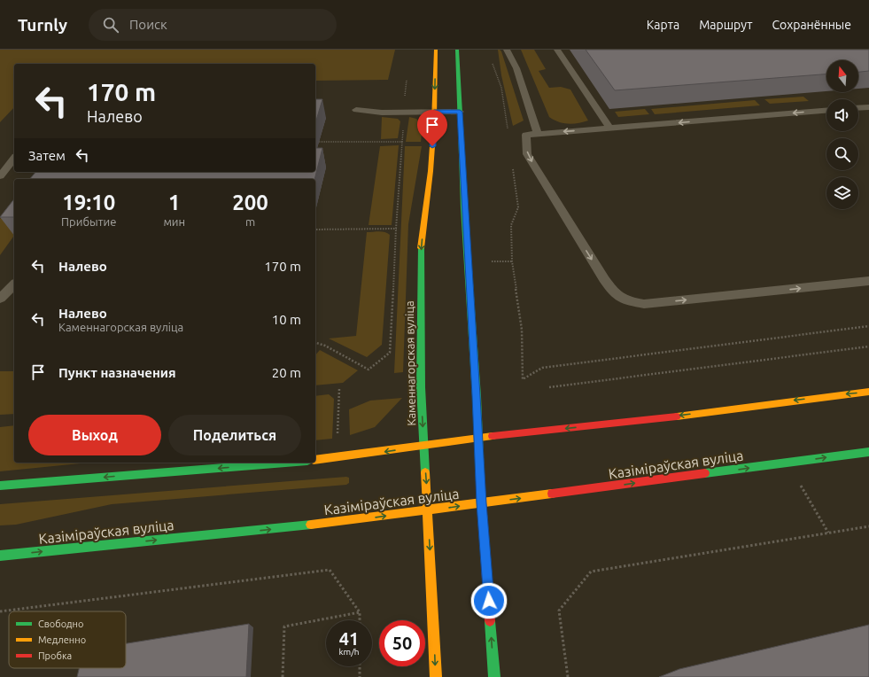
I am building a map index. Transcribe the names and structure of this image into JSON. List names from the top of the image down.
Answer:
{
  "streets": {
    "main road": ["Каменнагорская вуліца", "Казіміраўская вуліца"]
  },
  "crossings": [
    ["Каменнагорская вуліца", "Казіміраўская вуліца"]
  ],
  "legend": ["Свободно", "Медленно", "Пробка"],
  "north": "top",
  "page": {
    "header": "Turnly",
    "search": "Поиск",
    "nav": ["Карта", "Маршрут", "Сохранённые"],
    "turn": ["170 m", "Налево"],
    "then": "Затем",
    "eta": [
      "19:10",
      "Прибытие",
      "1",
      "мин",
      "200",
      "m"
    ],
    "list": [
      {
        "name": "Налево",
        "value": "170 m"
      },
      {
        "name": "Налево",
        "note": "Каменнагорская вуліца",
        "value": "10 m"
      },
      {
        "name": "Пункт назначения",
        "value": "20 m"
      }
    ],
    "buttons": ["Выход", "Поделиться"],
    "speed": "41 km/h",
    "limit": "50"
  }
}
